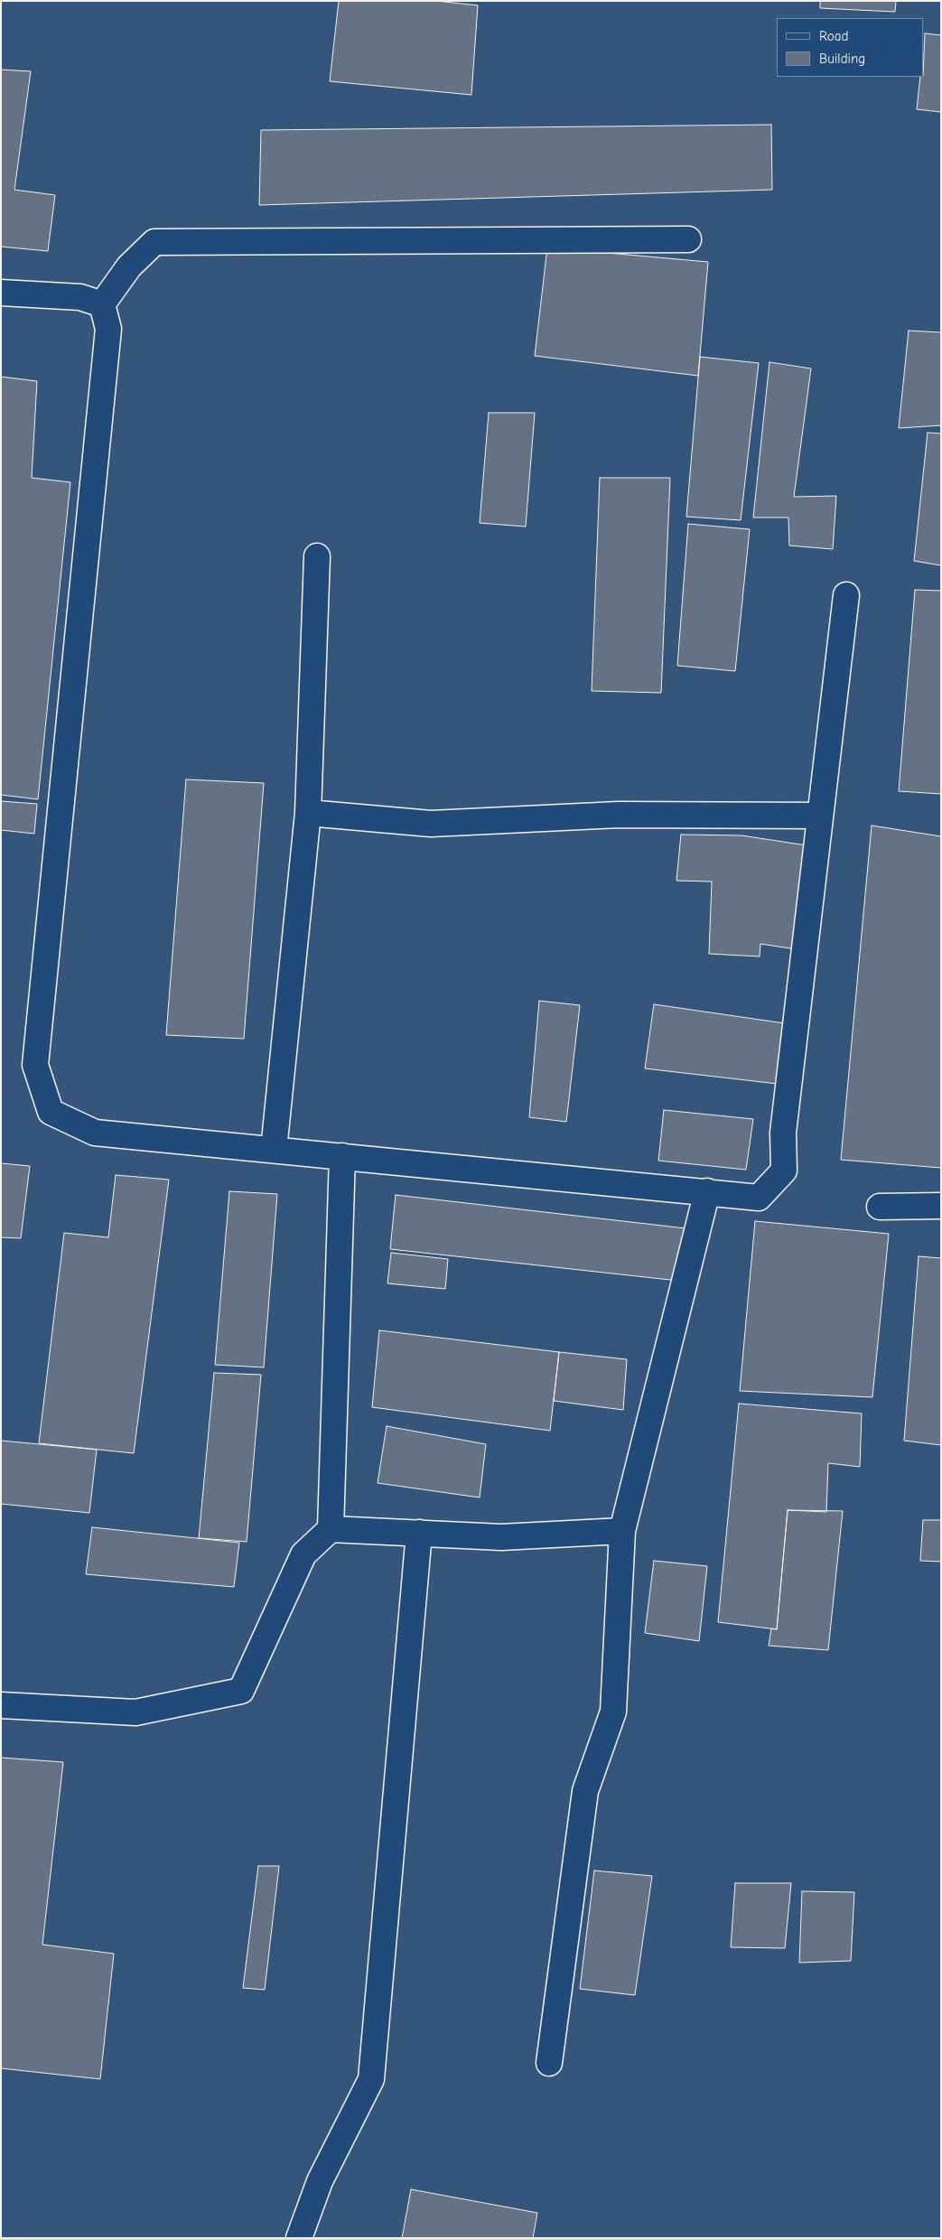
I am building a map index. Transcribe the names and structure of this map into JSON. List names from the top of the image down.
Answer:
{
  "legend": ["Road", "Building"]
}
